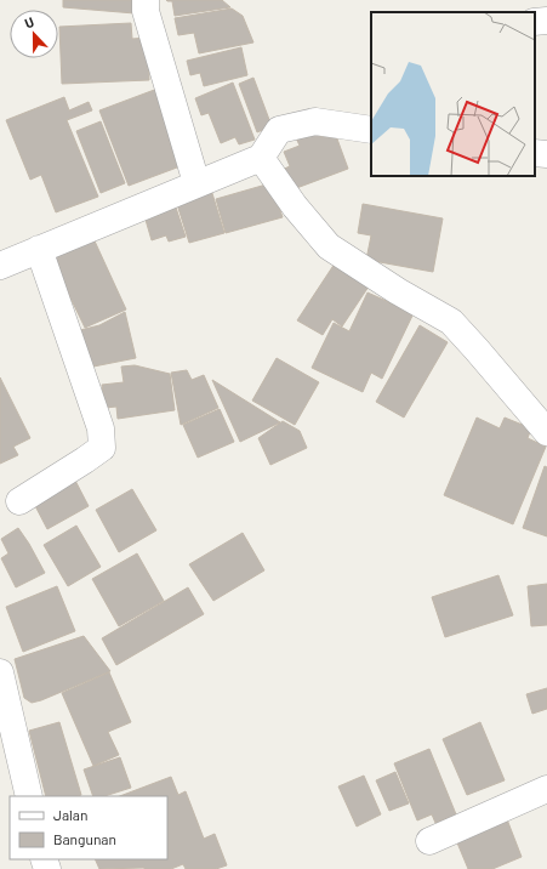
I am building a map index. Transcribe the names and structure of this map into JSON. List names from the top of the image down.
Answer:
{
  "legend": ["Jalan", "Bangunan"],
  "north": "top"
}
